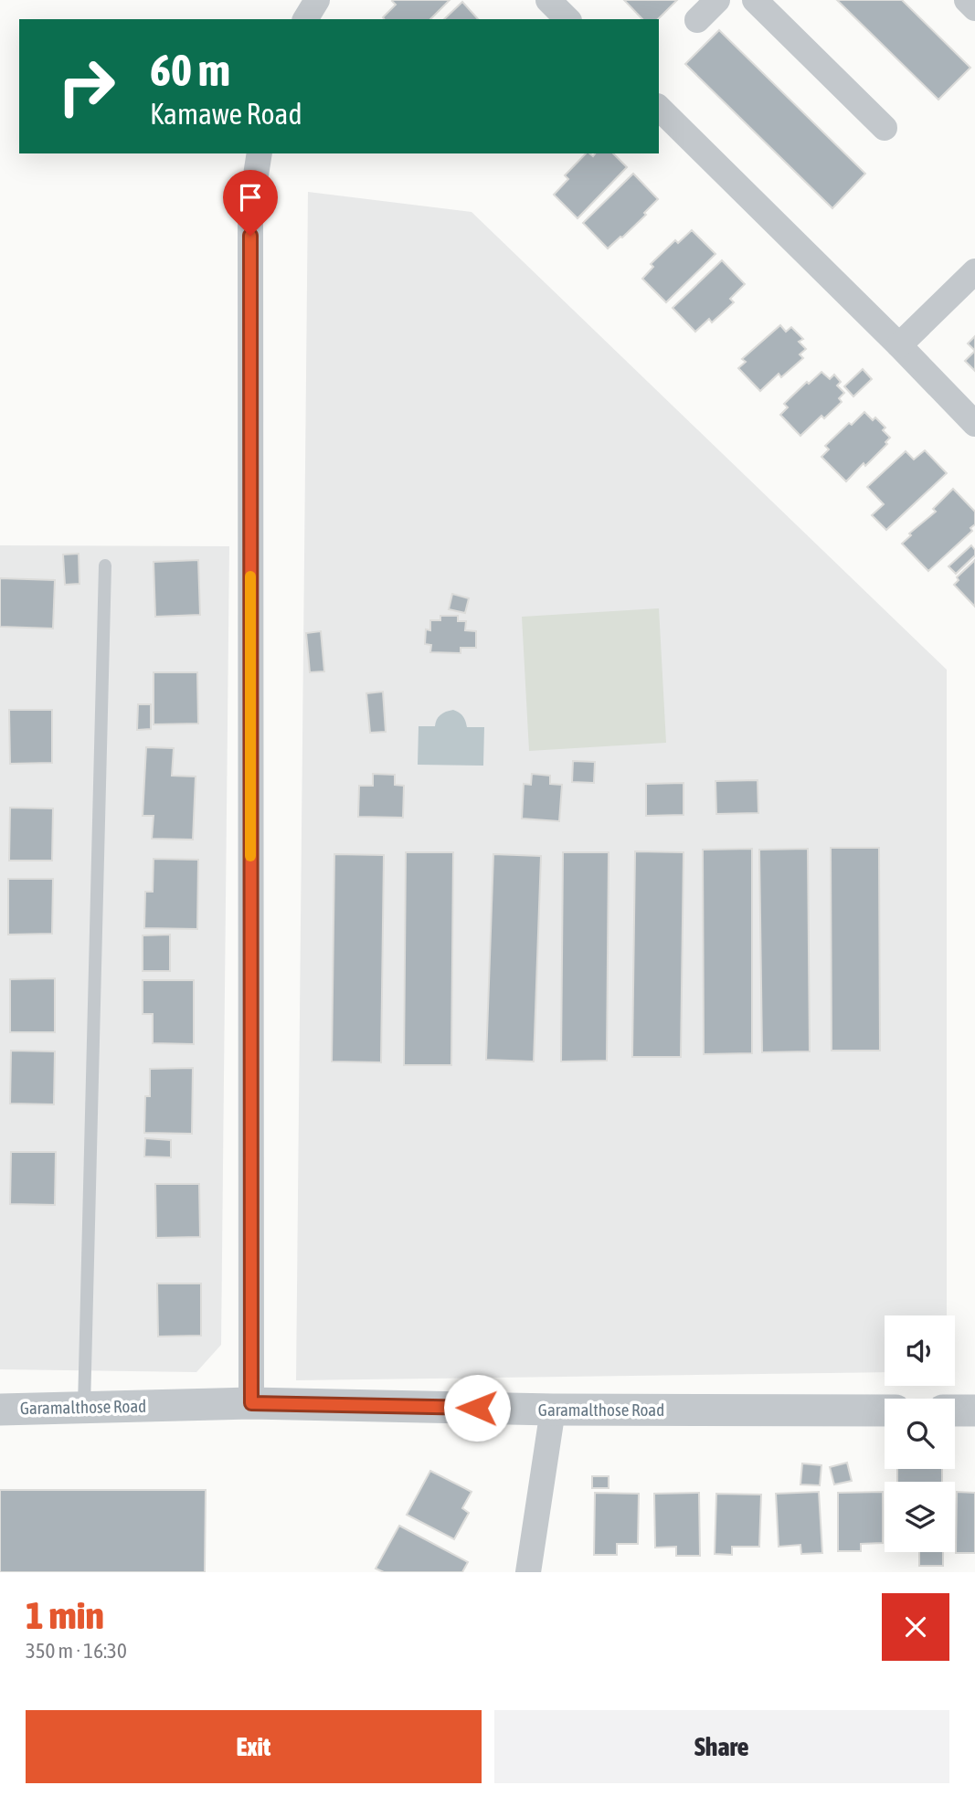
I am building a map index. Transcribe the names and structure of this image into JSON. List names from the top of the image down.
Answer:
{
  "streets": {
    "street": ["Garamalthose Road"]
  },
  "page": {
    "turn": ["60 m", "Kamawe Road"],
    "heading": ["1 min", "350 m · 16:30"],
    "buttons": ["Exit", "Share"]
  }
}
